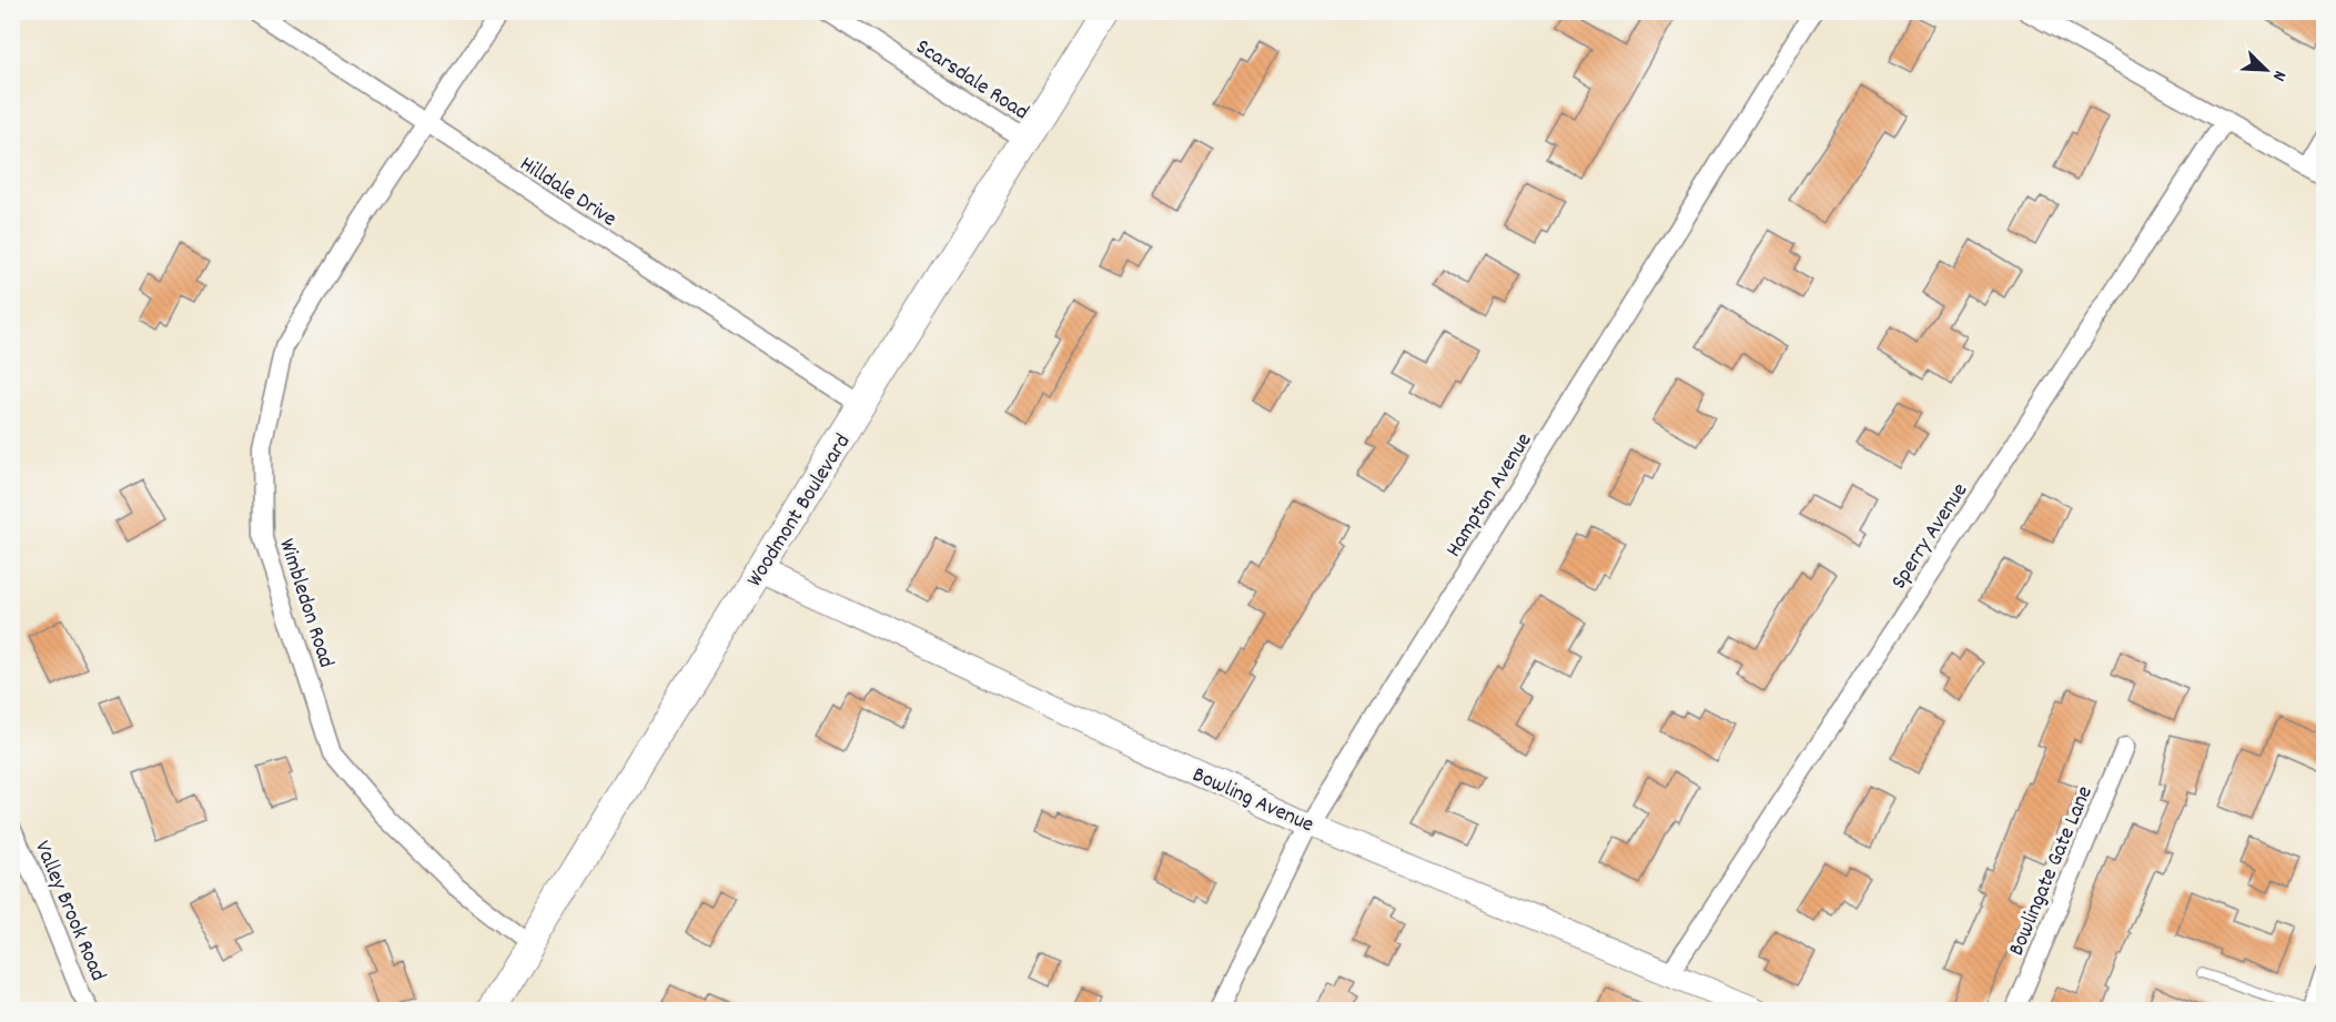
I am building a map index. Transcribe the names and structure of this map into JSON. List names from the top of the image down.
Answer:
{
  "streets": {
    "main road": ["Woodmont Boulevard"],
    "street": [
      "Scarsdale Road",
      "Hilldale Drive",
      "Hampton Avenue",
      "Sperry Avenue",
      "Wimbledon Road",
      "Bowling Avenue",
      "Bowlingate Gate Lane",
      "Valley Brook Road"
    ]
  },
  "crossings": [
    ["Scarsdale Road", "Woodmont Boulevard"],
    ["Hilldale Drive", "Woodmont Boulevard"],
    ["Hilldale Drive", "Wimbledon Road"],
    ["Hampton Avenue", "Bowling Avenue"],
    ["Woodmont Boulevard", "Wimbledon Road"],
    ["Woodmont Boulevard", "Bowling Avenue"],
    ["Sperry Avenue", "Bowling Avenue"]
  ],
  "north": "bottom right"
}
